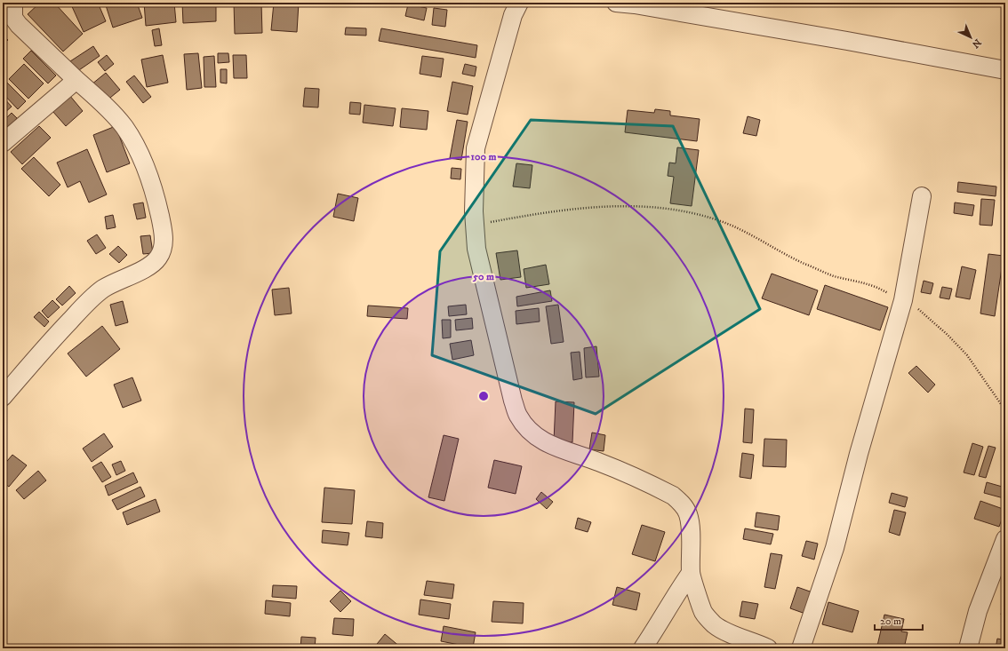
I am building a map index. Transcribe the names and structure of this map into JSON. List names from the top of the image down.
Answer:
{
  "scale_bar": "20 m",
  "north": "bottom right",
  "rings": ["100 m", "50 m"]
}
